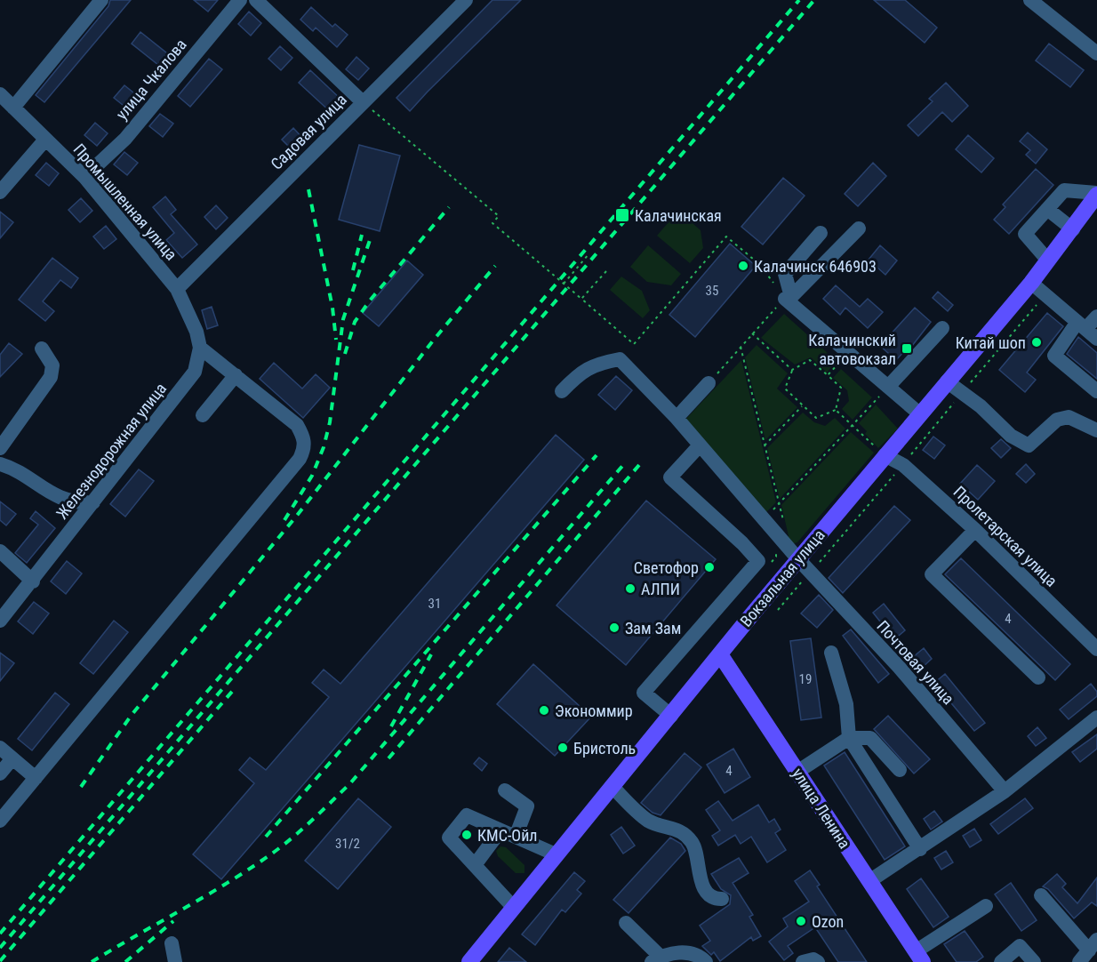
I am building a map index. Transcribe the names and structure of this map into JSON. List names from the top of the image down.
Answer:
{
  "streets": {
    "main road": ["Вокзальная улица", "улица Ленина"],
    "street": [
      "улица Чкалова",
      "Садовая улица",
      "Промышленная улица",
      "Железнодорожная улица",
      "Пролетарская улица",
      "Почтовая улица"
    ]
  },
  "crossings": [
    ["улица Чкалова", "Промышленная улица"],
    ["Садовая улица", "Промышленная улица"],
    ["Пролетарская улица", "Вокзальная улица"],
    ["Вокзальная улица", "Почтовая улица"],
    ["Вокзальная улица", "улица Ленина"]
  ],
  "places": {
    "transit": ["Калачинская", "Калачинский автовокзал"],
    "other": [
      "Калачинск 646903",
      "Китай шоп",
      "Светофор",
      "АЛПИ",
      "Зам Зам",
      "Экономмир",
      "Бристоль",
      "КМС-Ойл",
      "Ozon"
    ]
  },
  "house_numbers": [
    "35",
    "31",
    "4",
    "19",
    "4",
    "31/2"
  ]
}
